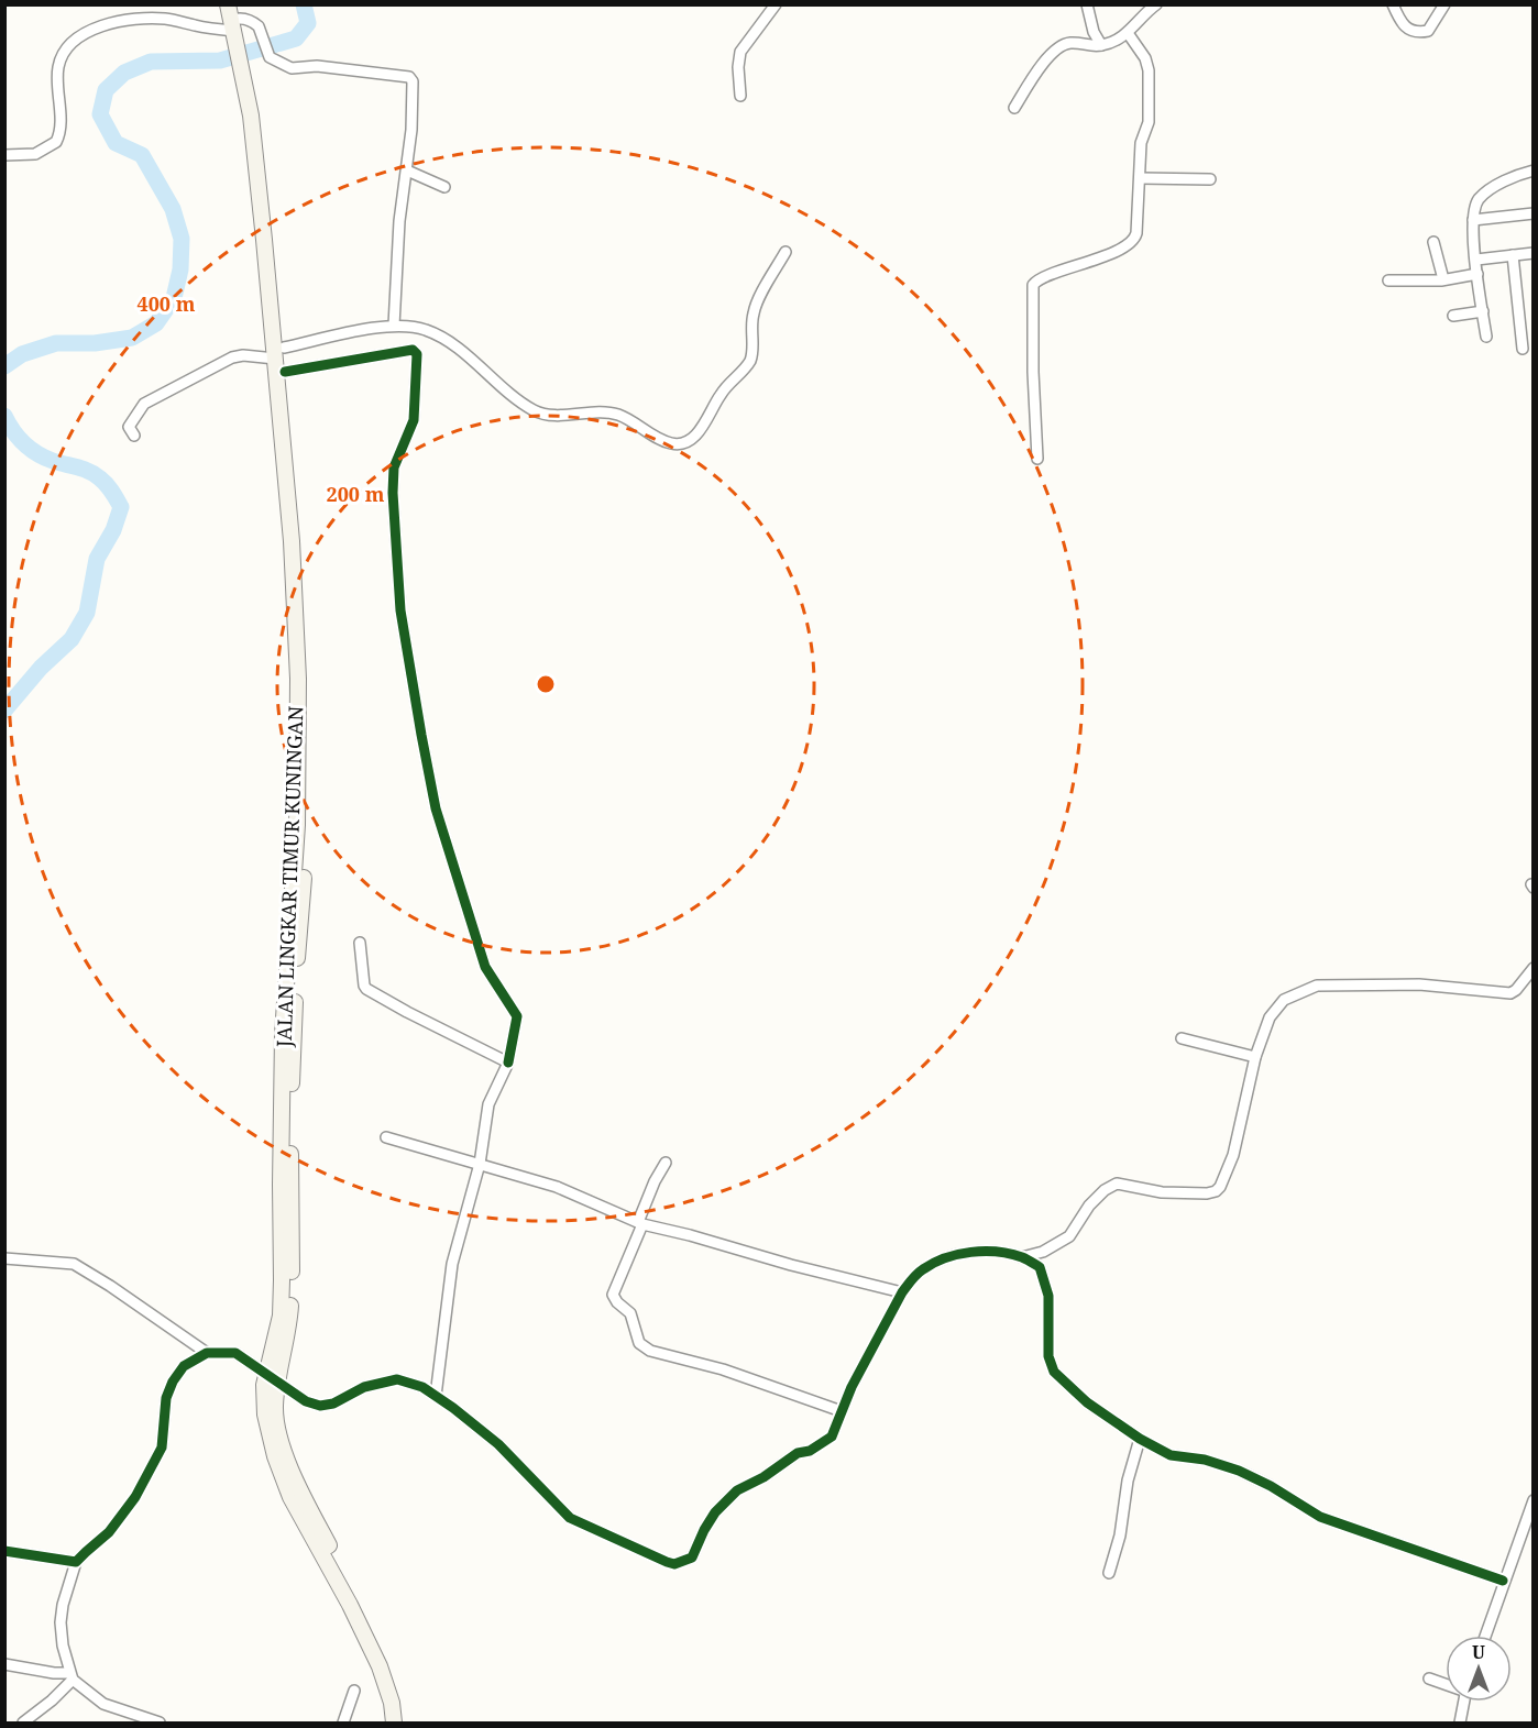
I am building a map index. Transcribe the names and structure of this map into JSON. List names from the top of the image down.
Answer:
{
  "streets": {
    "main road": ["JALAN LINGKAR TIMUR KUNINGAN"]
  },
  "north": "top",
  "rings": ["400 m", "200 m"]
}
